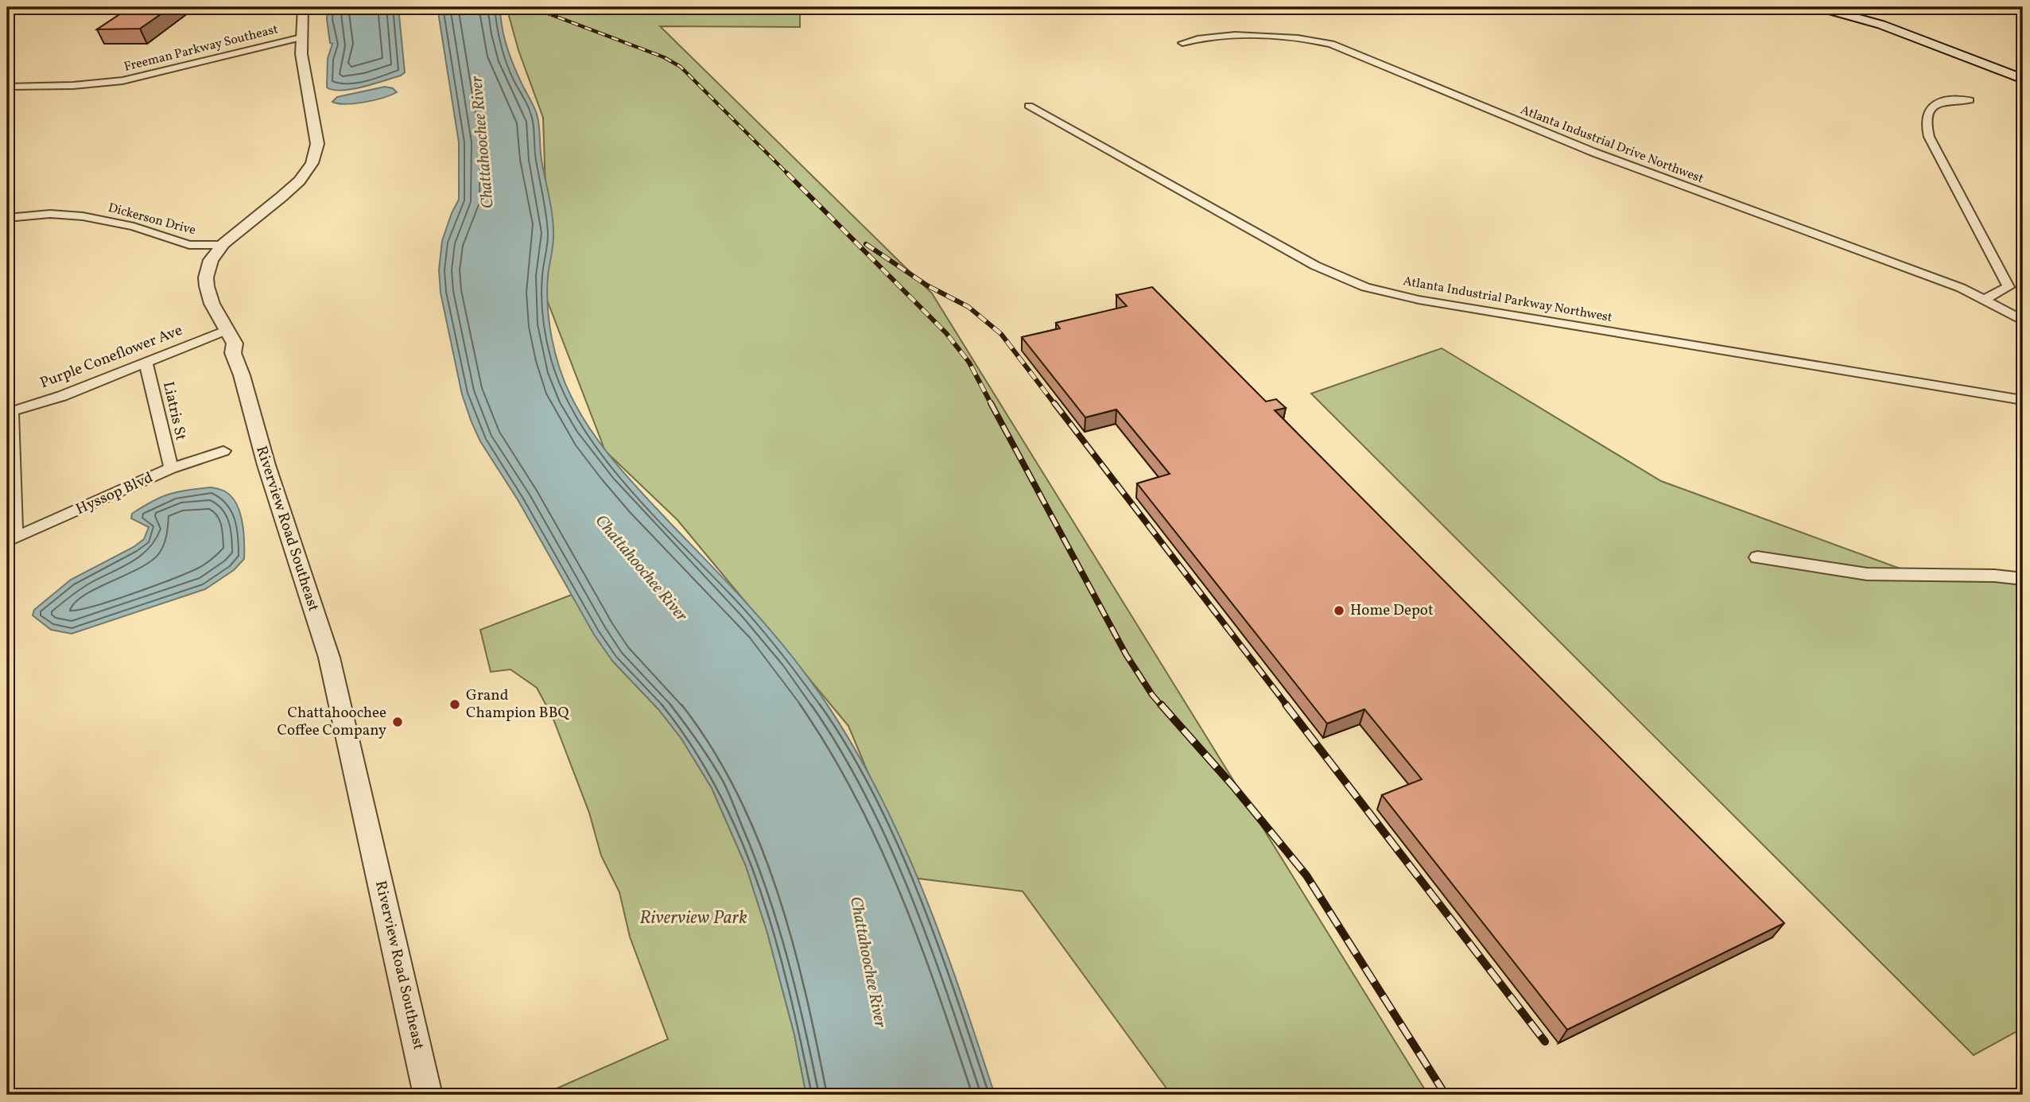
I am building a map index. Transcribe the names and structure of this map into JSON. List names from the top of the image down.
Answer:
{
  "streets": {
    "street": [
      "Freeman Parkway Southeast",
      "Atlanta Industrial Drive Northwest",
      "Dickerson Drive",
      "Atlanta Industrial Parkway Northwest",
      "Purple Coneflower Ave",
      "Liatris St",
      "Hyssop Blvd",
      "Riverview Road Southeast"
    ]
  },
  "crossings": [
    ["Freeman Parkway Southeast", "Riverview Road Southeast"],
    ["Dickerson Drive", "Riverview Road Southeast"],
    ["Purple Coneflower Ave", "Liatris St"],
    ["Purple Coneflower Ave", "Riverview Road Southeast"],
    ["Liatris St", "Hyssop Blvd"]
  ],
  "water": ["Chattahoochee River"],
  "parks": ["Riverview Park"],
  "places": ["Home Depot", "Grand Champion BBQ", "Chattahoochee Coffee Company"]
}
